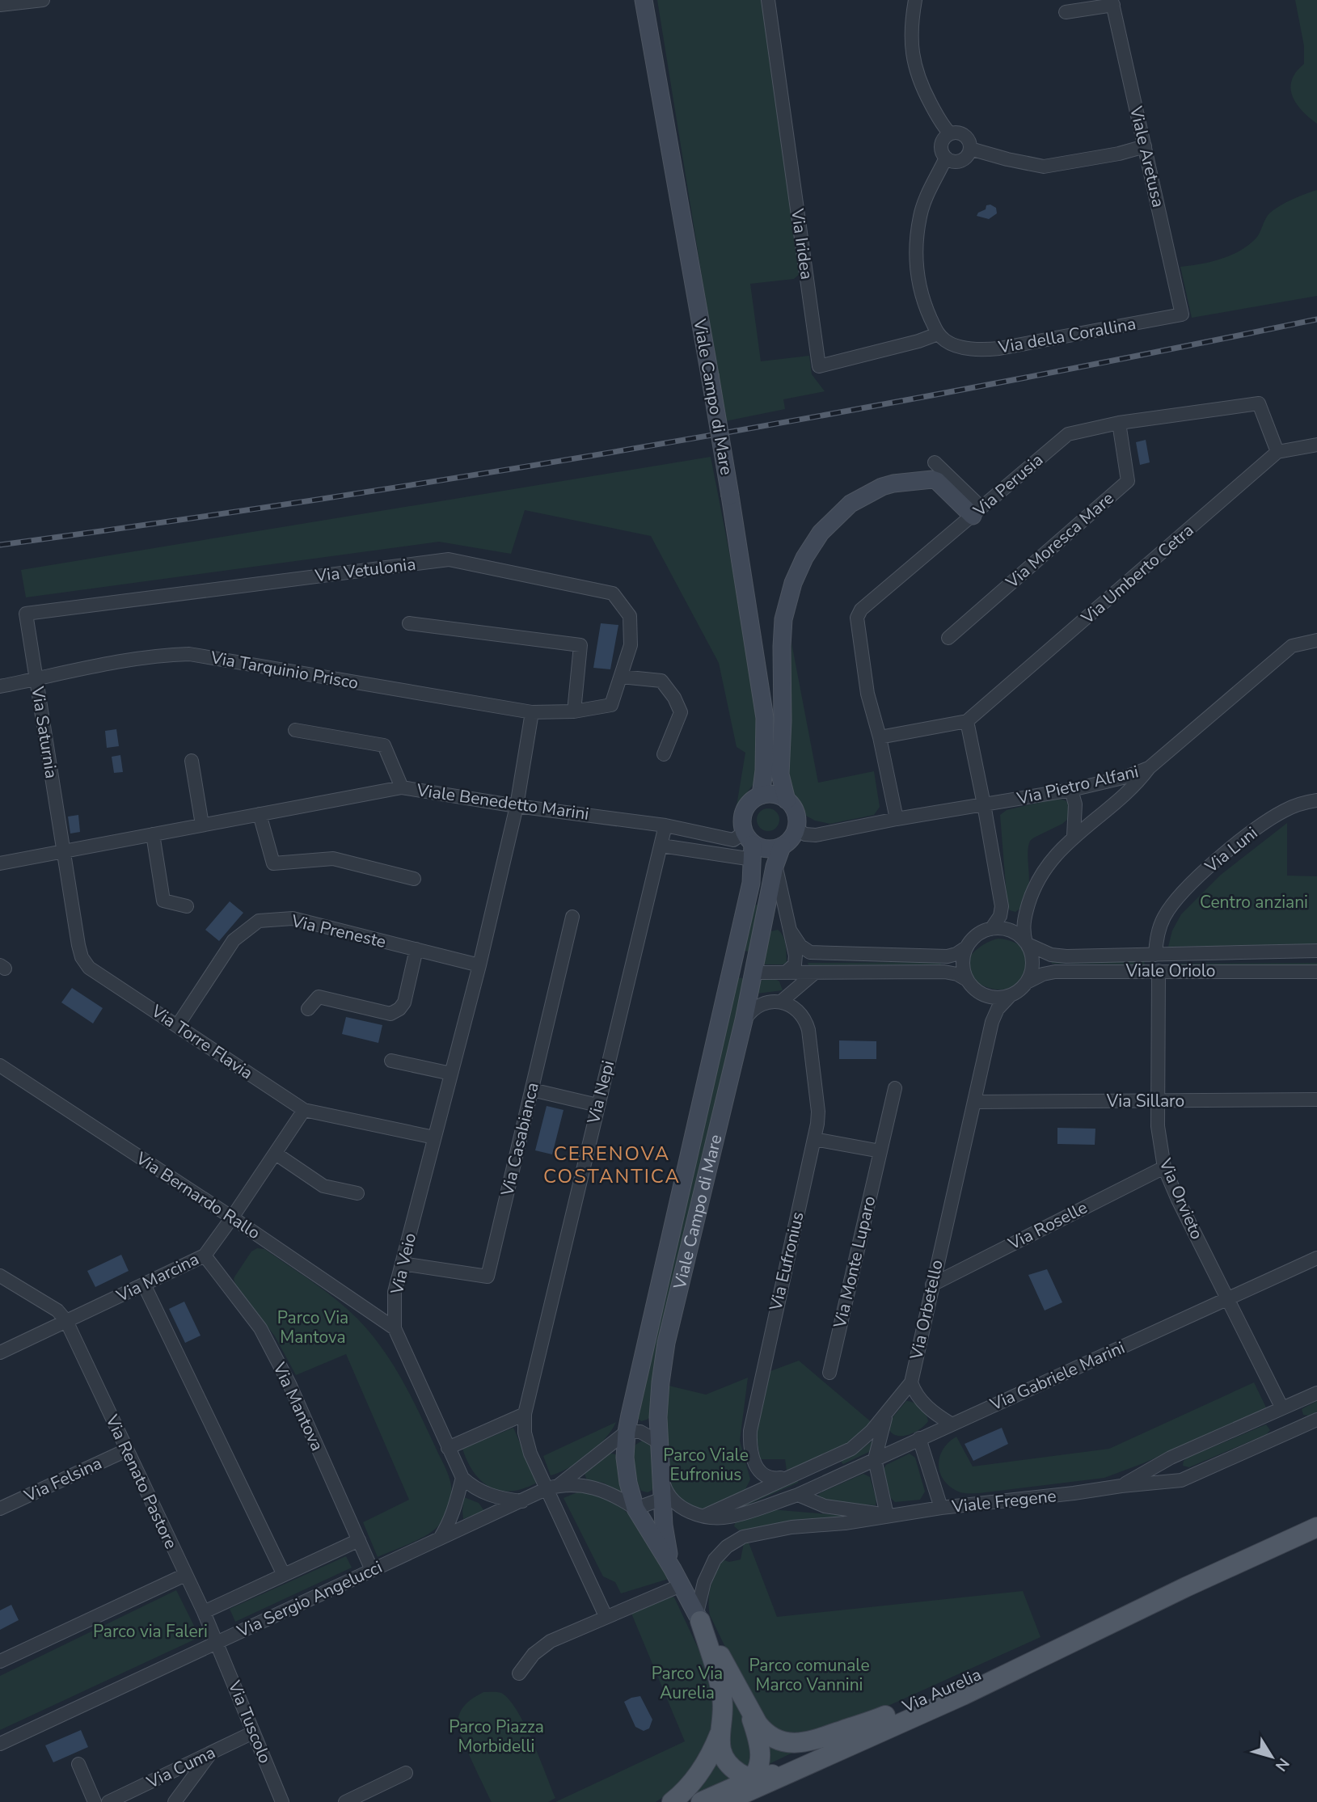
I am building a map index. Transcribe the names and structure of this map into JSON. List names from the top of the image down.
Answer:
{
  "streets": {
    "main road": ["Via Aurelia"],
    "street": [
      "Viale Aretusa",
      "Via Iridea",
      "Via della Corallina",
      "Viale Campo di Mare",
      "Via Perusia",
      "Via Moresca Mare",
      "Via Vetulonia",
      "Via Umberto Cetra",
      "Via Tarquinio Prisco",
      "Via Saturnia",
      "Via Pietro Alfani",
      "Viale Benedetto Marini",
      "Via Luni",
      "Via Preneste",
      "Viale Oriolo",
      "Via Torre Flavia",
      "Via Nepi",
      "Via Sillaro",
      "Via Casabianca",
      "Via Bernardo Rallo",
      "Via Orvieto",
      "Via Roselle",
      "Via Eufronius",
      "Via Monte Luparo",
      "Via Veio",
      "Via Marcina",
      "Via Orbetello",
      "Via Gabriele Marini",
      "Via Mantova",
      "Via Felsina",
      "Via Renato Pastore",
      "Viale Fregene",
      "Via Sergio Angelucci",
      "Via Tuscolo",
      "Via Cuma"
    ]
  },
  "crossings": [
    ["Viale Aretusa", "Via della Corallina"],
    ["Via Iridea", "Via della Corallina"],
    ["Viale Campo di Mare", "Via Pietro Alfani"],
    ["Viale Campo di Mare", "Viale Benedetto Marini"],
    ["Viale Campo di Mare", "Via Sergio Angelucci"],
    ["Via Perusia", "Via Moresca Mare"],
    ["Via Perusia", "Via Umberto Cetra"],
    ["Via Vetulonia", "Via Tarquinio Prisco"],
    ["Via Vetulonia", "Via Saturnia"],
    ["Via Vetulonia", "Via Veio"],
    ["Via Tarquinio Prisco", "Via Saturnia"],
    ["Via Tarquinio Prisco", "Via Veio"],
    ["Via Saturnia", "Viale Benedetto Marini"],
    ["Via Saturnia", "Via Torre Flavia"],
    ["Via Pietro Alfani", "Viale Benedetto Marini"],
    ["Viale Benedetto Marini", "Via Torre Flavia"],
    ["Viale Benedetto Marini", "Via Nepi"],
    ["Viale Benedetto Marini", "Via Veio"],
    ["Via Luni", "Viale Oriolo"],
    ["Via Preneste", "Via Torre Flavia"],
    ["Via Preneste", "Via Veio"],
    ["Viale Oriolo", "Via Orvieto"],
    ["Viale Oriolo", "Via Orbetello"],
    ["Via Torre Flavia", "Via Veio"],
    ["Via Torre Flavia", "Via Marcina"],
    ["Via Nepi", "Via Sergio Angelucci"],
    ["Via Sillaro", "Via Orvieto"],
    ["Via Sillaro", "Via Orbetello"],
    ["Via Casabianca", "Via Veio"],
    ["Via Bernardo Rallo", "Via Veio"],
    ["Via Bernardo Rallo", "Via Marcina"],
    ["Via Orvieto", "Via Roselle"],
    ["Via Orvieto", "Via Gabriele Marini"],
    ["Via Orvieto", "Viale Fregene"],
    ["Via Roselle", "Via Orbetello"],
    ["Via Eufronius", "Via Orbetello"],
    ["Via Marcina", "Via Mantova"],
    ["Via Marcina", "Via Renato Pastore"],
    ["Via Orbetello", "Via Gabriele Marini"],
    ["Via Mantova", "Via Sergio Angelucci"],
    ["Via Felsina", "Via Renato Pastore"],
    ["Via Renato Pastore", "Via Sergio Angelucci"],
    ["Via Renato Pastore", "Via Tuscolo"],
    ["Via Sergio Angelucci", "Via Tuscolo"],
    ["Via Tuscolo", "Via Cuma"]
  ],
  "districts": ["CERENOVA COSTANTICA"],
  "parks": [
    "Centro anziani",
    "Parco Via Mantova",
    "Parco Viale Eufronius",
    "Parco via Faleri",
    "Parco comunale Marco Vannini",
    "Parco Via Aurelia",
    "Parco Piazza Morbidelli"
  ],
  "north": "bottom right"
}
